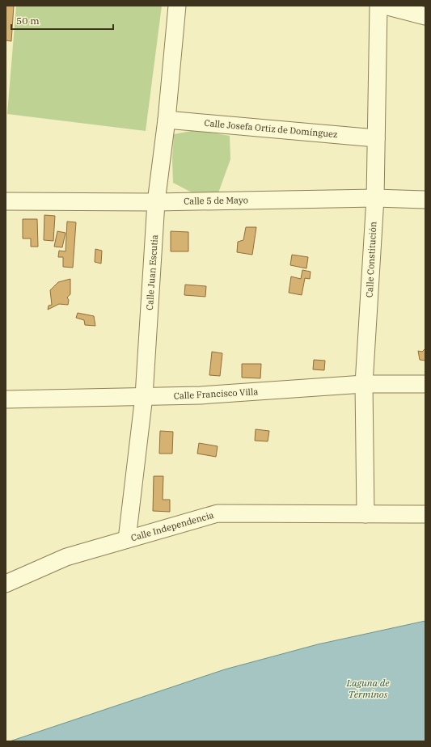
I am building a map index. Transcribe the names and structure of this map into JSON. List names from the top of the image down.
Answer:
{
  "streets": {
    "street": [
      "Calle Josefa Ortiz de Domínguez",
      "Calle 5 de Mayo",
      "Calle Constitución",
      "Calle Juan Escutia",
      "Calle Francisco Villa",
      "Calle Independencia"
    ]
  },
  "crossings": [
    ["Calle Josefa Ortiz de Domínguez", "Calle Constitución"],
    ["Calle Josefa Ortiz de Domínguez", "Calle Juan Escutia"],
    ["Calle 5 de Mayo", "Calle Constitución"],
    ["Calle 5 de Mayo", "Calle Juan Escutia"],
    ["Calle Constitución", "Calle Francisco Villa"],
    ["Calle Constitución", "Calle Independencia"],
    ["Calle Juan Escutia", "Calle Francisco Villa"],
    ["Calle Juan Escutia", "Calle Independencia"]
  ],
  "water": ["Laguna de Términos"],
  "scale_bar": "50 m"
}
